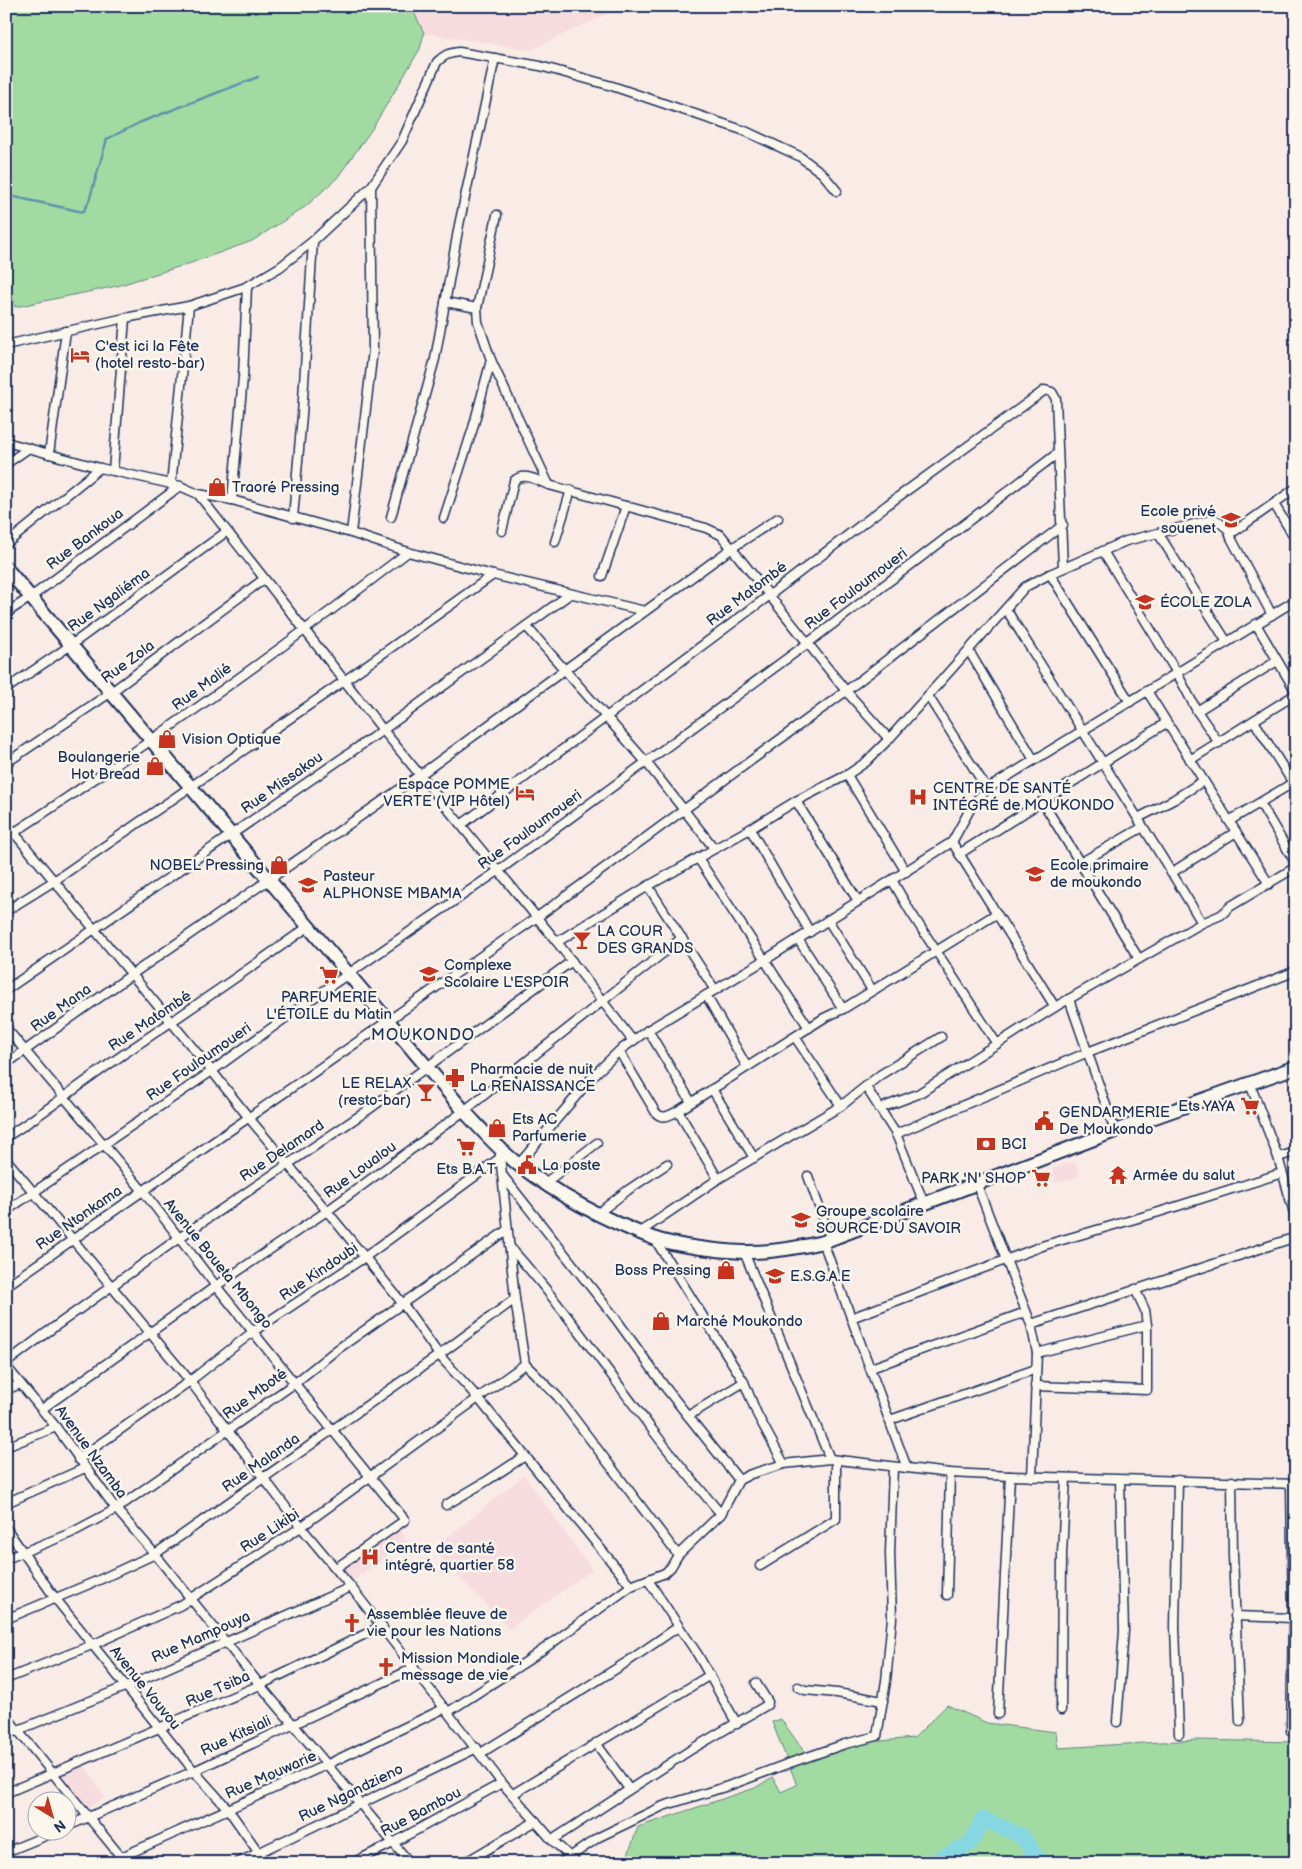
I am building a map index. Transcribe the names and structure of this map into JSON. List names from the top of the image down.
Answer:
{
  "streets": {
    "street": [
      "Rue Bankoua",
      "Rue Fouloumoueri",
      "Rue Matombé",
      "Rue Ngaliéma",
      "Rue Zola",
      "Rue Malié",
      "Rue Missakou",
      "Rue Mana",
      "Rue Delamard",
      "Rue Loualou",
      "Rue Ntonkama",
      "Avenue Boueta Mbongo",
      "Rue Kindoubi",
      "Rue Mboté",
      "Avenue Nzamba",
      "Rue Malanda",
      "Rue Likibi",
      "Rue Mampouya",
      "Avenue Vouvou",
      "Rue Tsiba",
      "Rue Kitsiali",
      "Rue Mouwarie",
      "Rue Ngandzieno",
      "Rue Bambou"
    ]
  },
  "crossings": [
    ["Rue Fouloumoueri", "Rue Matombé"],
    ["Rue Fouloumoueri", "Avenue Boueta Mbongo"],
    ["Rue Matombé", "Avenue Boueta Mbongo"],
    ["Rue Mana", "Avenue Boueta Mbongo"],
    ["Rue Delamard", "Avenue Boueta Mbongo"],
    ["Rue Delamard", "Avenue Nzamba"],
    ["Rue Loualou", "Avenue Boueta Mbongo"],
    ["Rue Loualou", "Avenue Nzamba"],
    ["Rue Ntonkama", "Avenue Boueta Mbongo"],
    ["Avenue Boueta Mbongo", "Rue Kindoubi"],
    ["Avenue Boueta Mbongo", "Rue Mboté"],
    ["Avenue Boueta Mbongo", "Rue Malanda"],
    ["Avenue Boueta Mbongo", "Rue Likibi"],
    ["Rue Kindoubi", "Avenue Nzamba"],
    ["Rue Mboté", "Avenue Nzamba"],
    ["Rue Mboté", "Avenue Vouvou"],
    ["Avenue Nzamba", "Rue Malanda"],
    ["Avenue Nzamba", "Rue Likibi"],
    ["Avenue Nzamba", "Rue Mampouya"],
    ["Avenue Nzamba", "Rue Tsiba"],
    ["Avenue Nzamba", "Rue Kitsiali"],
    ["Avenue Nzamba", "Rue Mouwarie"],
    ["Avenue Nzamba", "Rue Ngandzieno"],
    ["Avenue Nzamba", "Rue Bambou"],
    ["Rue Malanda", "Avenue Vouvou"],
    ["Rue Likibi", "Avenue Vouvou"],
    ["Rue Mampouya", "Avenue Vouvou"],
    ["Avenue Vouvou", "Rue Tsiba"],
    ["Avenue Vouvou", "Rue Kitsiali"],
    ["Avenue Vouvou", "Rue Mouwarie"],
    ["Avenue Vouvou", "Rue Ngandzieno"]
  ],
  "districts": ["MOUKONDO"],
  "places": {
    "hotel": ["C'est ici la Fête (hotel resto-bar)", "Espace POMME VERTE (VIP Hôtel)"],
    "shop": [
      "Traoré Pressing",
      "Vision Optique",
      "Boulangerie Hot Bread",
      "NOBEL Pressing",
      "Ets AC Parfumerie",
      "Boss Pressing",
      "Marché Moukondo"
    ],
    "school or university": [
      "Ecole privé souenet",
      "ÉCOLE ZOLA",
      "Ecole primaire de moukondo",
      "Pasteur ALPHONSE MBAMA",
      "Complexe Scolaire L'ESPOIR",
      "Groupe scolaire SOURCE DU SAVOIR",
      "E.S.G.A.E"
    ],
    "hospital": ["CENTRE DE SANTÉ INTÉGRÉ de MOUKONDO", "Centre de santé intégré, quartier 58"],
    "bar": ["LA COUR DES GRANDS", "LE RELAX (resto-bar)"],
    "supermarket": [
      "PARFUMERIE L'ÉTOILE du Matin",
      "Ets YAYA",
      "Ets B.A.T",
      "PARK 'N' SHOP"
    ],
    "pharmacy": ["Pharmacie de nuit La RENAISSANCE"],
    "public building": ["GENDARMERIE De Moukondo", "La poste"],
    "bank": ["BCI"],
    "temple": ["Armée du salut"],
    "church": ["Assemblée fleuve de vie pour les Nations", "Mission Mondiale, message de vie"]
  },
  "north": "bottom right"
}
